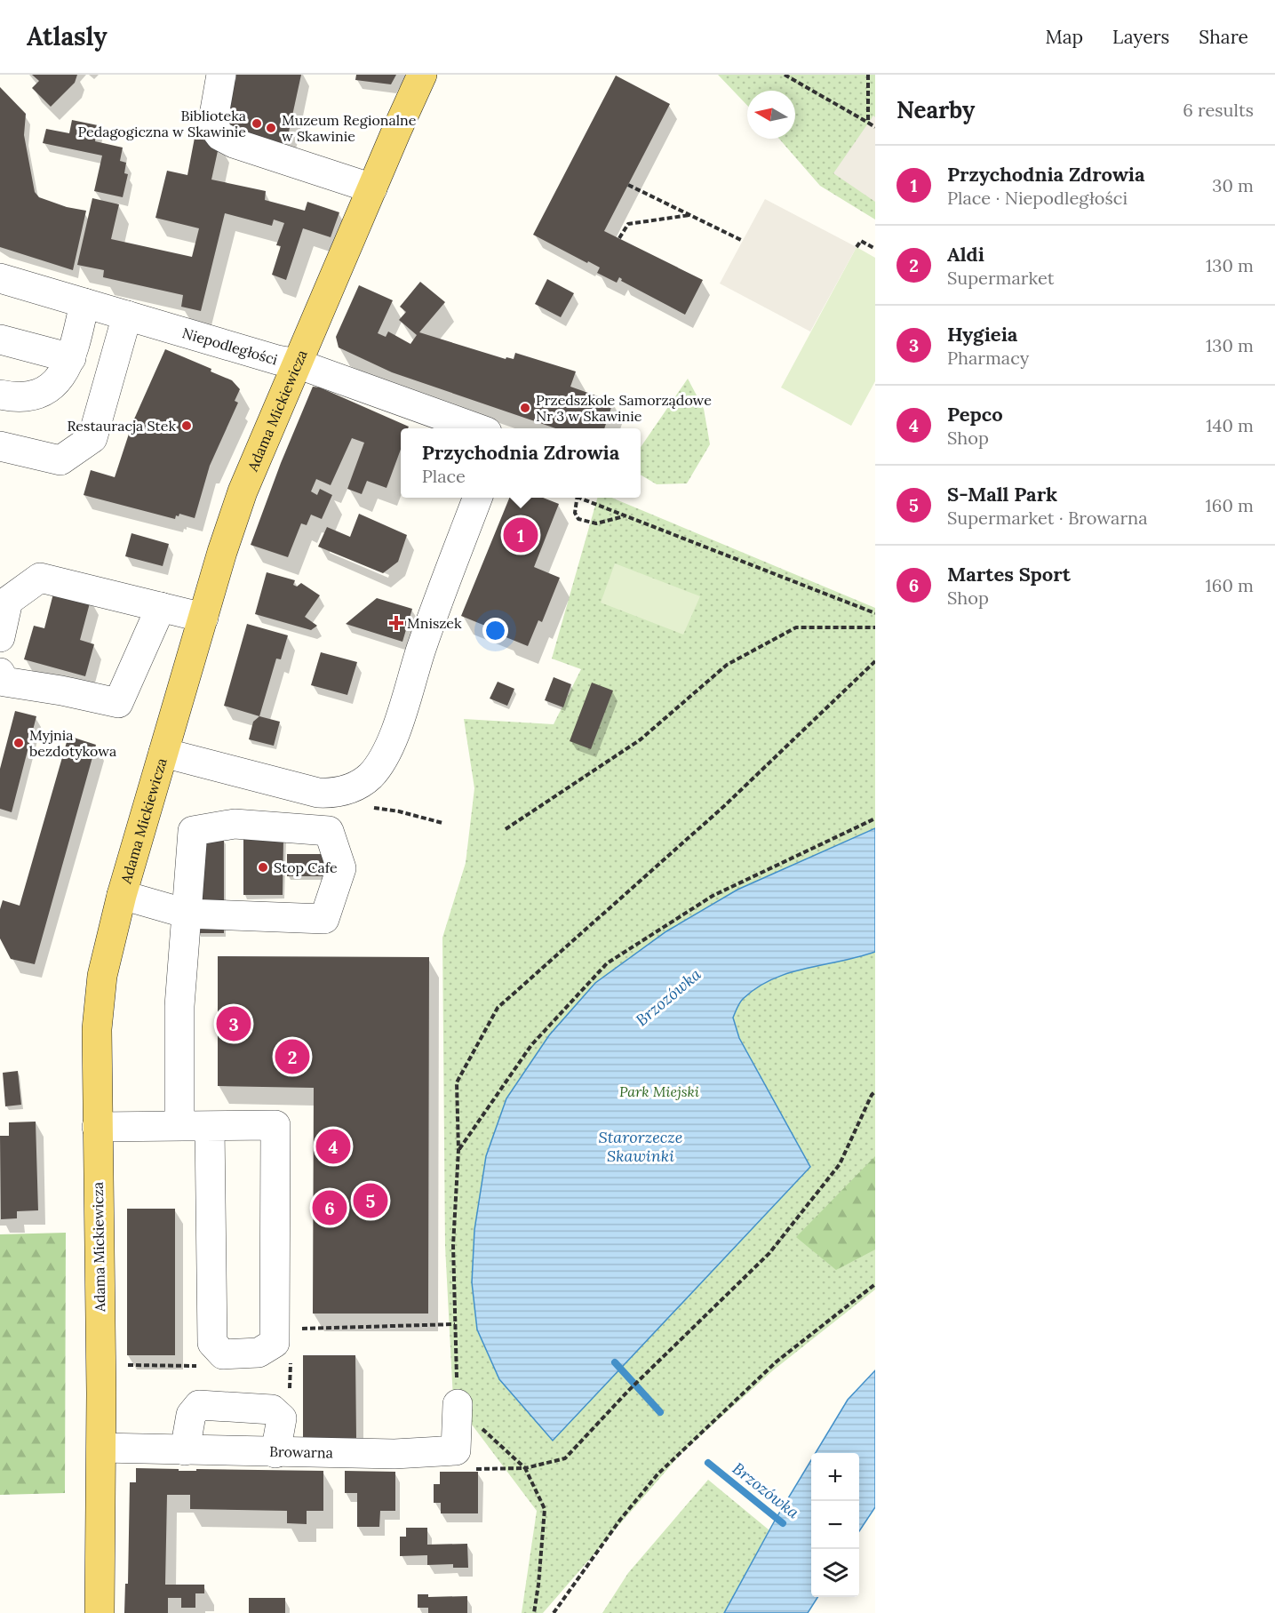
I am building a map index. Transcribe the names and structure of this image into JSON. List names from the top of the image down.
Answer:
{
  "streets": {
    "main road": ["Adama Mickiewicza"],
    "street": ["Niepodległości", "Browarna"]
  },
  "crossings": [
    ["Niepodległości", "Adama Mickiewicza"],
    ["Adama Mickiewicza", "Browarna"]
  ],
  "water": ["Brzozówka", "Starorzecze Skawinki"],
  "parks": ["Park Miejski"],
  "places": {
    "other": [
      "Biblioteka Pedagogiczna w Skawinie",
      "Muzeum Regionalne w Skawinie",
      "Przedszkole Samorządowe Nr 3 w Skawinie",
      "Restauracja Stek",
      "Myjnia bezdotykowa",
      "Stop Cafe"
    ],
    "health": ["Mniszek"]
  },
  "north": "left",
  "page": {
    "header": "Atlasly",
    "nav": ["Map", "Layers", "Share"],
    "heading": ["Nearby", "6 results"],
    "list": [
      {
        "mark": "1",
        "name": "Przychodnia Zdrowia",
        "note": "Place · Niepodległości",
        "value": "30 m"
      },
      {
        "mark": "2",
        "name": "Aldi",
        "note": "Supermarket",
        "value": "130 m"
      },
      {
        "mark": "3",
        "name": "Hygieia",
        "note": "Pharmacy",
        "value": "130 m"
      },
      {
        "mark": "4",
        "name": "Pepco",
        "note": "Shop",
        "value": "140 m"
      },
      {
        "mark": "5",
        "name": "S-Mall Park",
        "note": "Supermarket · Browarna",
        "value": "160 m"
      },
      {
        "mark": "6",
        "name": "Martes Sport",
        "note": "Shop",
        "value": "160 m"
      }
    ],
    "popup": ["Przychodnia Zdrowia", "Place"],
    "pins": [
      "1",
      "3",
      "2",
      "4",
      "5",
      "6"
    ],
    "map_buttons": ["+", "−"]
  }
}
